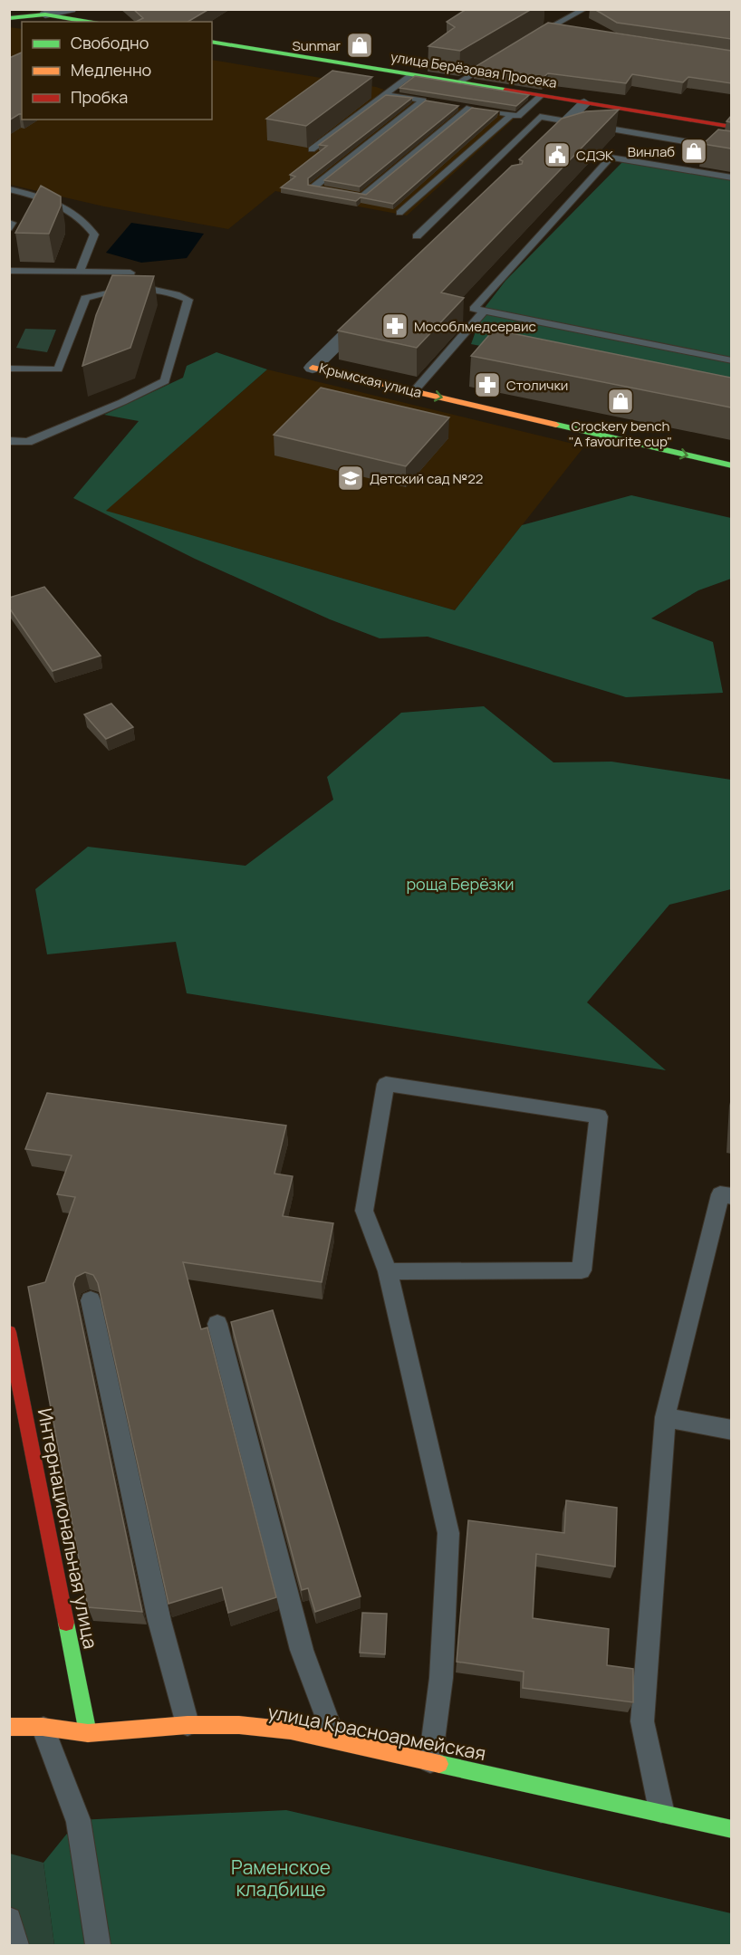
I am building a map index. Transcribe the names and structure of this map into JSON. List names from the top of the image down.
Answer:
{
  "streets": {
    "street": [
      "улица Берёзовая Просека",
      "Крымская улица",
      "Интернациональная улица",
      "улица Красноармейская"
    ]
  },
  "crossings": [
    ["Интернациональная улица", "улица Красноармейская"]
  ],
  "one_way": ["Крымская улица"],
  "parks": ["роща Берёзки", "Раменское кладбище"],
  "places": {
    "shop": ["Sunmar", "Винлаб", "Crockery bench \"A favourite cup\""],
    "public building": ["СДЭК"],
    "pharmacy": ["Мособлмедсервис", "Столички"],
    "school or university": ["Детский сад №22"]
  },
  "legend": ["Свободно", "Медленно", "Пробка"]
}
